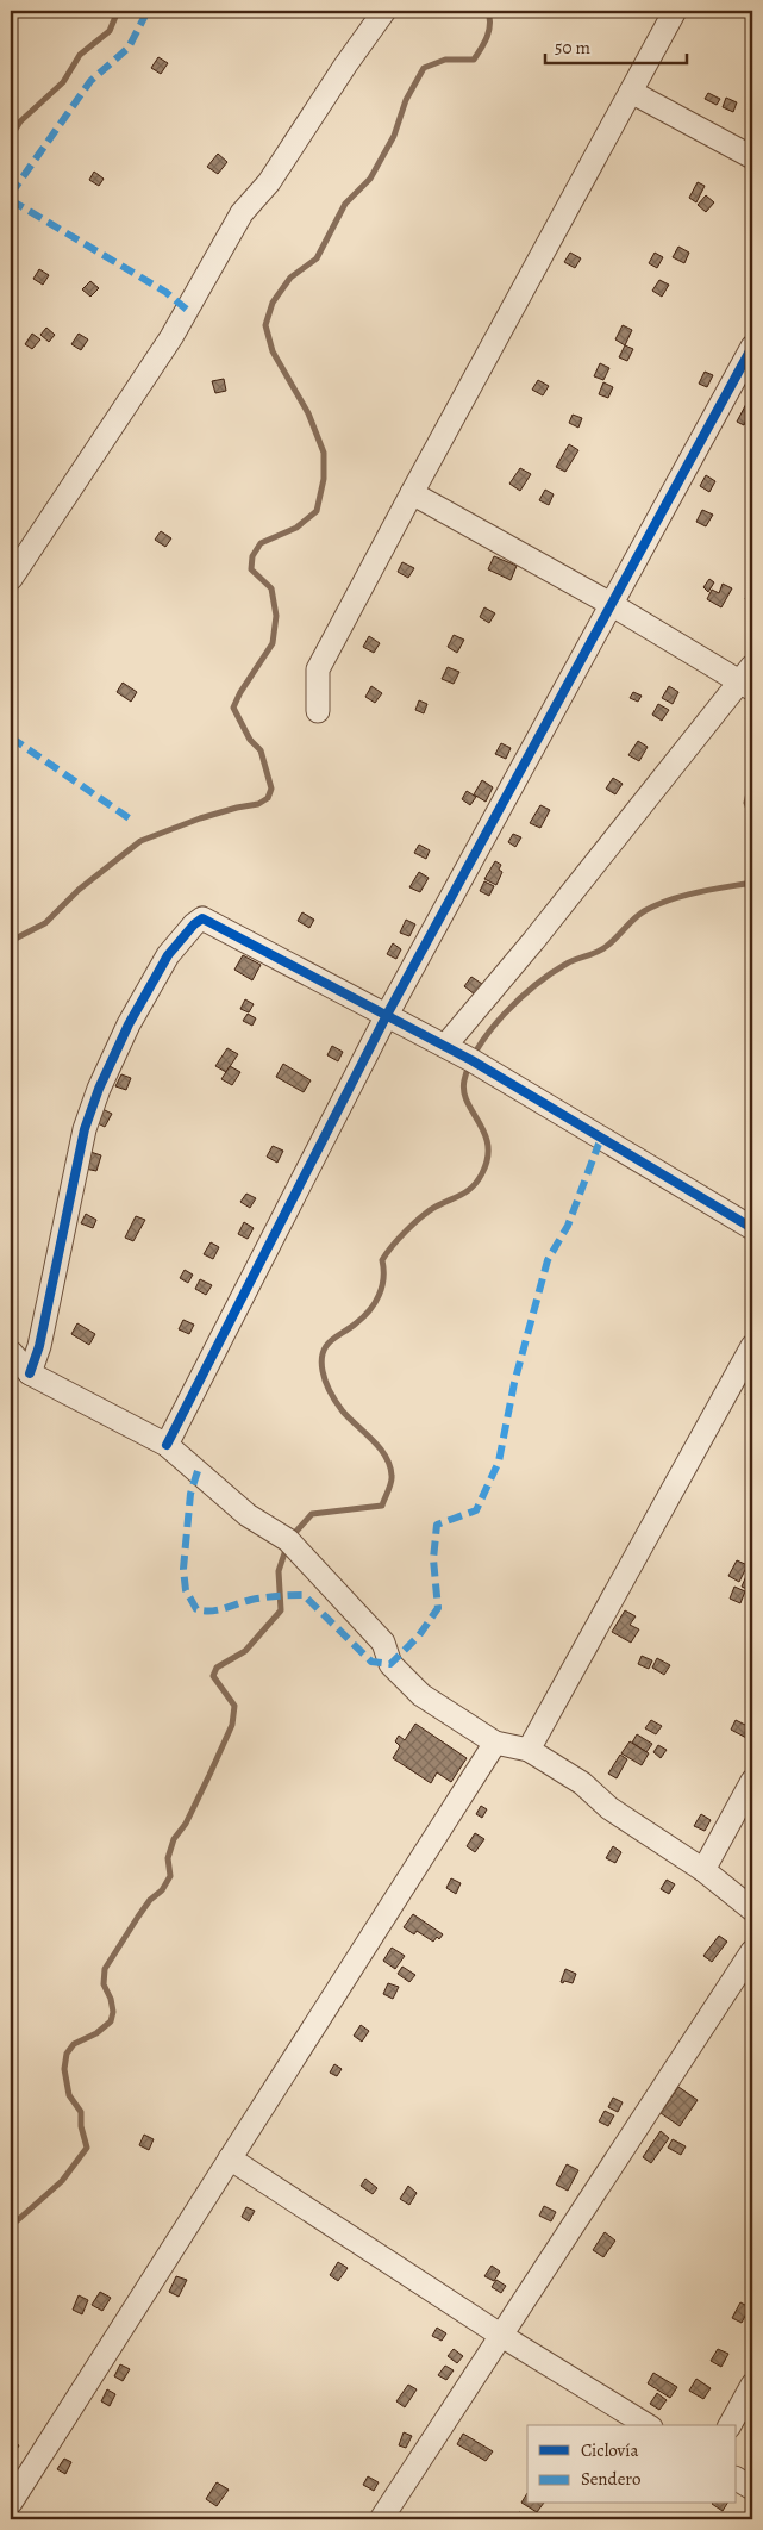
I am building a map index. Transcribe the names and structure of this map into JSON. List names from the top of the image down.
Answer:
{
  "legend": ["Ciclovía", "Sendero"],
  "scale_bar": "50 m"
}
